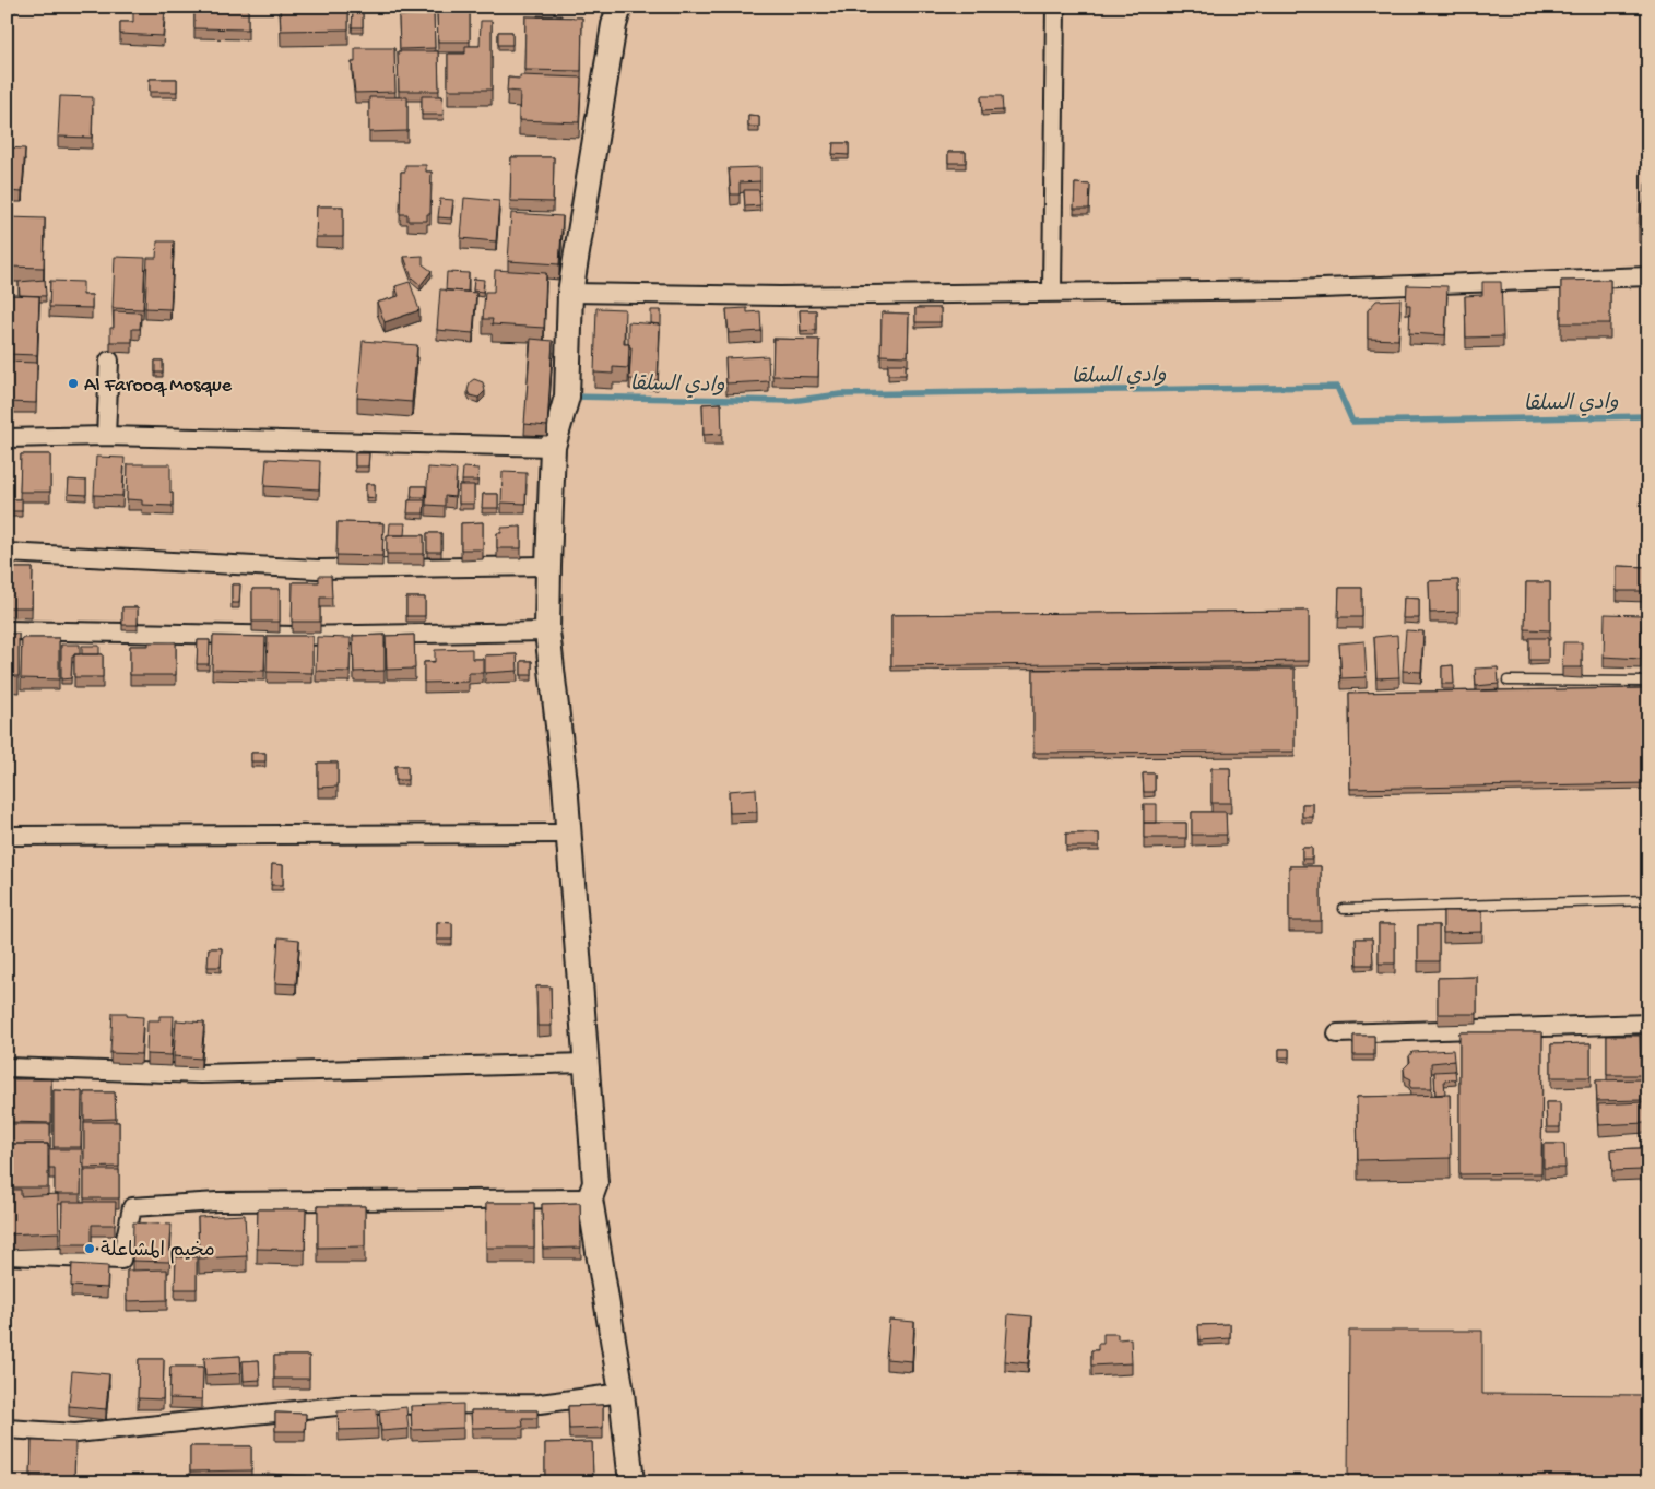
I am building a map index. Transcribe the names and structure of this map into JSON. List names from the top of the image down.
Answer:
{
  "water": ["وادي السلقا"],
  "places": ["Al Farooq Mosque", "مخيم المشاعلة"]
}
